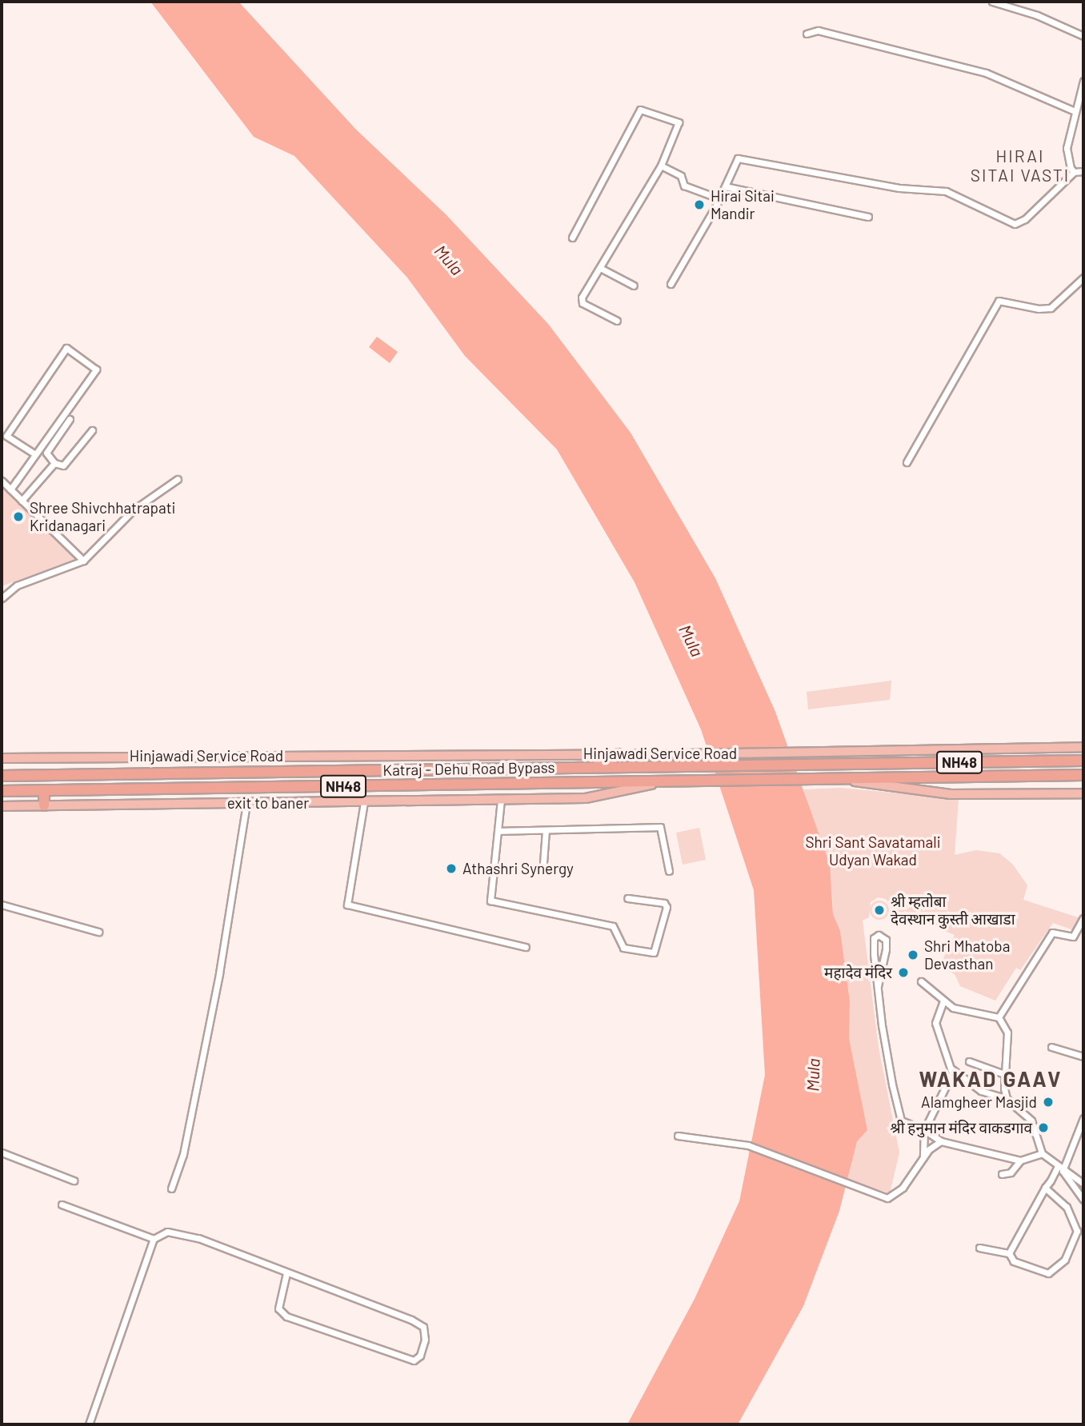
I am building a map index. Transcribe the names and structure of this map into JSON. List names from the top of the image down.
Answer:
{
  "streets": {
    "highway": ["NH48", "Katraj - Dehu Road Bypass"],
    "main road": ["Hinjawadi Service Road", "exit to baner"]
  },
  "crossings": [
    ["NH48", "Katraj - Dehu Road Bypass"],
    ["Katraj - Dehu Road Bypass", "exit to baner"]
  ],
  "districts": ["HIRAI SITAI VASTI", "WAKAD GAAV"],
  "water": ["Mula"],
  "parks": ["Shri Sant Savatamali Udyan Wakad"],
  "places": [
    "Hirai Sitai Mandir",
    "Shree Shivchhatrapati Kridanagari",
    "Athashri Synergy",
    "श्री म्हतोबा देवस्थान कुस्ती आखाडा",
    "Shri Mhatoba Devasthan",
    "महादेव मंदिर",
    "Alamgheer Masjid",
    "श्री हनुमान मंदिर वाकडगाव"
  ]
}
